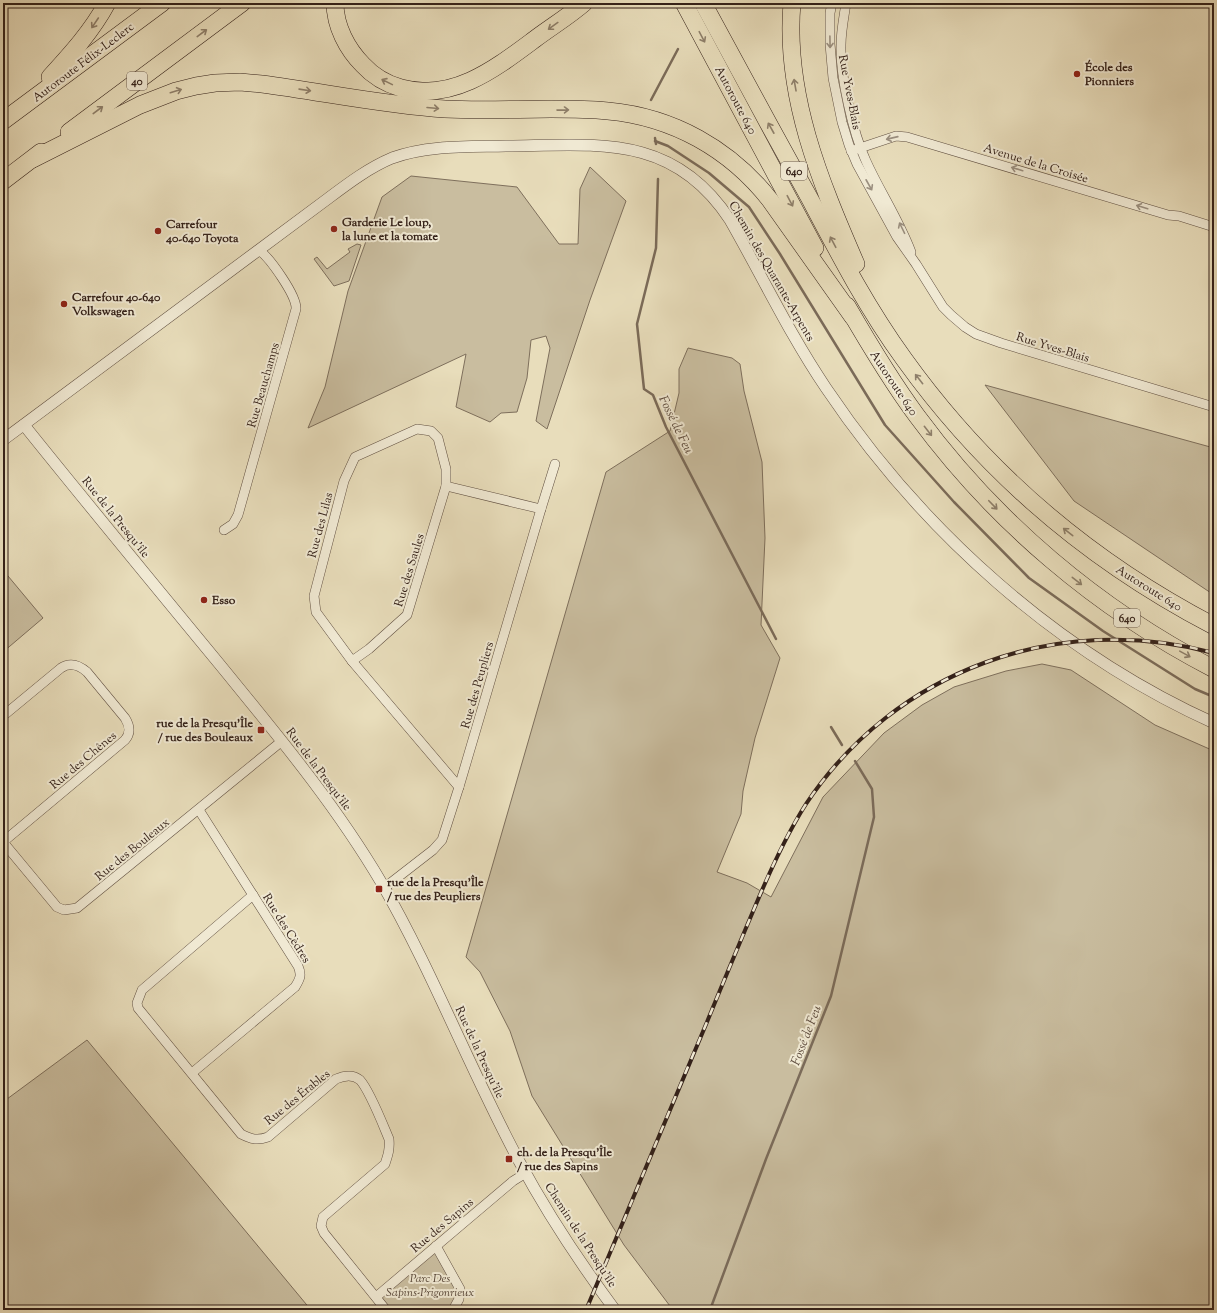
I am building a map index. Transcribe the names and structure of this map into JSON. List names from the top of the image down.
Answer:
{
  "streets": {
    "highway": [
      "Autoroute Félix-Leclerc",
      "40",
      "Autoroute 640",
      "640"
    ],
    "street": [
      "Rue Yves-Blais",
      "Avenue de la Croisée",
      "Chemin des Quarante-Arpents",
      "Rue Beauchamps",
      "Rue de la Presqu'île",
      "Rue des Lilas",
      "Rue des Saules",
      "Rue des Peupliers",
      "Rue des Chênes",
      "Rue des Bouleaux",
      "Rue des Cèdres",
      "Rue des Érables",
      "Rue des Sapins",
      "Chemin de la Presqu'île"
    ]
  },
  "crossings": [
    ["Rue Yves-Blais", "Avenue de la Croisée"],
    ["Chemin des Quarante-Arpents", "Rue Beauchamps"],
    ["Chemin des Quarante-Arpents", "Rue de la Presqu'île"],
    ["Rue de la Presqu'île", "Rue des Peupliers"],
    ["Rue de la Presqu'île", "Rue des Bouleaux"],
    ["Rue de la Presqu'île", "Rue des Sapins"],
    ["Rue de la Presqu'île", "Chemin de la Presqu'île"],
    ["Rue des Lilas", "Rue des Saules"],
    ["Rue des Lilas", "Rue des Peupliers"],
    ["Rue des Chênes", "Rue des Bouleaux"],
    ["Rue des Bouleaux", "Rue des Cèdres"],
    ["Rue des Cèdres", "Rue des Érables"],
    ["Rue des Érables", "Rue des Sapins"],
    ["Rue des Sapins", "Chemin de la Presqu'île"]
  ],
  "one_way": ["Avenue de la Croisée"],
  "water": ["Fossé de Feu"],
  "parks": ["Parc Des Sapins-Prigonrieux"],
  "places": {
    "other": [
      "École des Pionniers",
      "Garderie Le loup, la lune et la tomate",
      "Carrefour 40-640 Toyota",
      "Carrefour 40-640 Volkswagen",
      "Esso"
    ],
    "transit": ["rue de la Presqu'Île / rue des Bouleaux", "rue de la Presqu'Île / rue des Peupliers", "ch. de la Presqu'Île / rue des Sapins"]
  }
}
